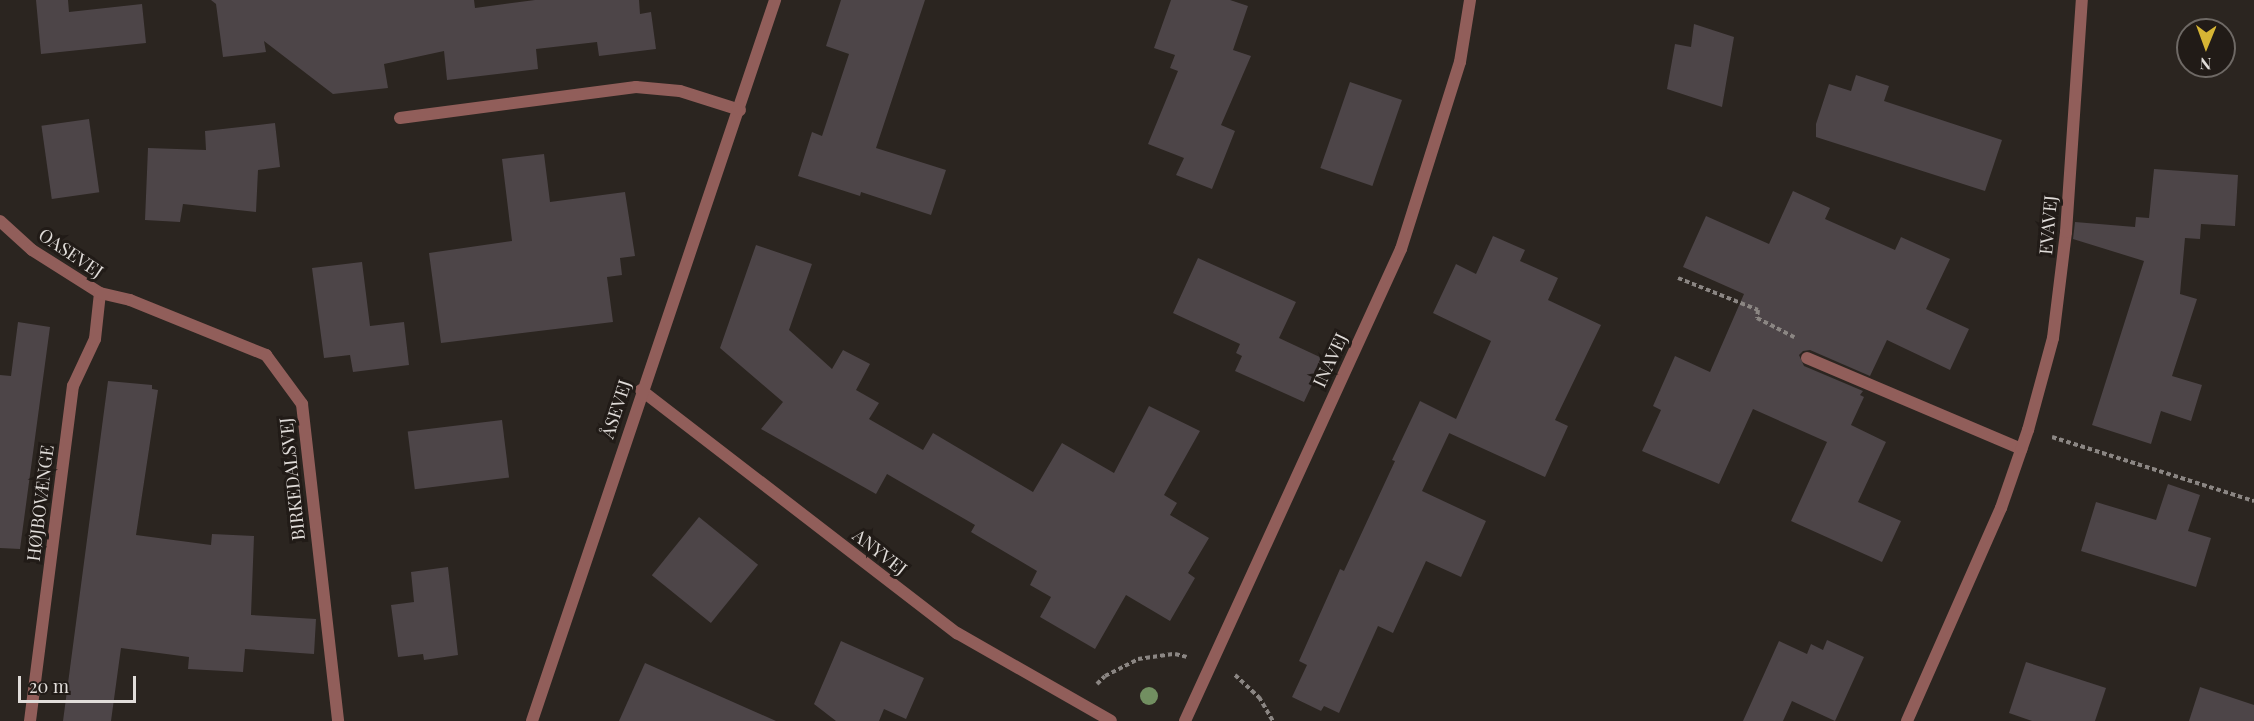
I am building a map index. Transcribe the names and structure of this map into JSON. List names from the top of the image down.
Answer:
{
  "streets": {
    "street": [
      "EVAVEJ",
      "OASEVEJ",
      "INAVEJ",
      "ÅSEVEJ",
      "BIRKEDALSVEJ",
      "HØJBOVÆNGE",
      "ANYVEJ"
    ]
  },
  "crossings": [
    ["OASEVEJ", "BIRKEDALSVEJ"],
    ["OASEVEJ", "HØJBOVÆNGE"],
    ["ÅSEVEJ", "ANYVEJ"]
  ],
  "scale_bar": "20 m",
  "north": "bottom"
}
